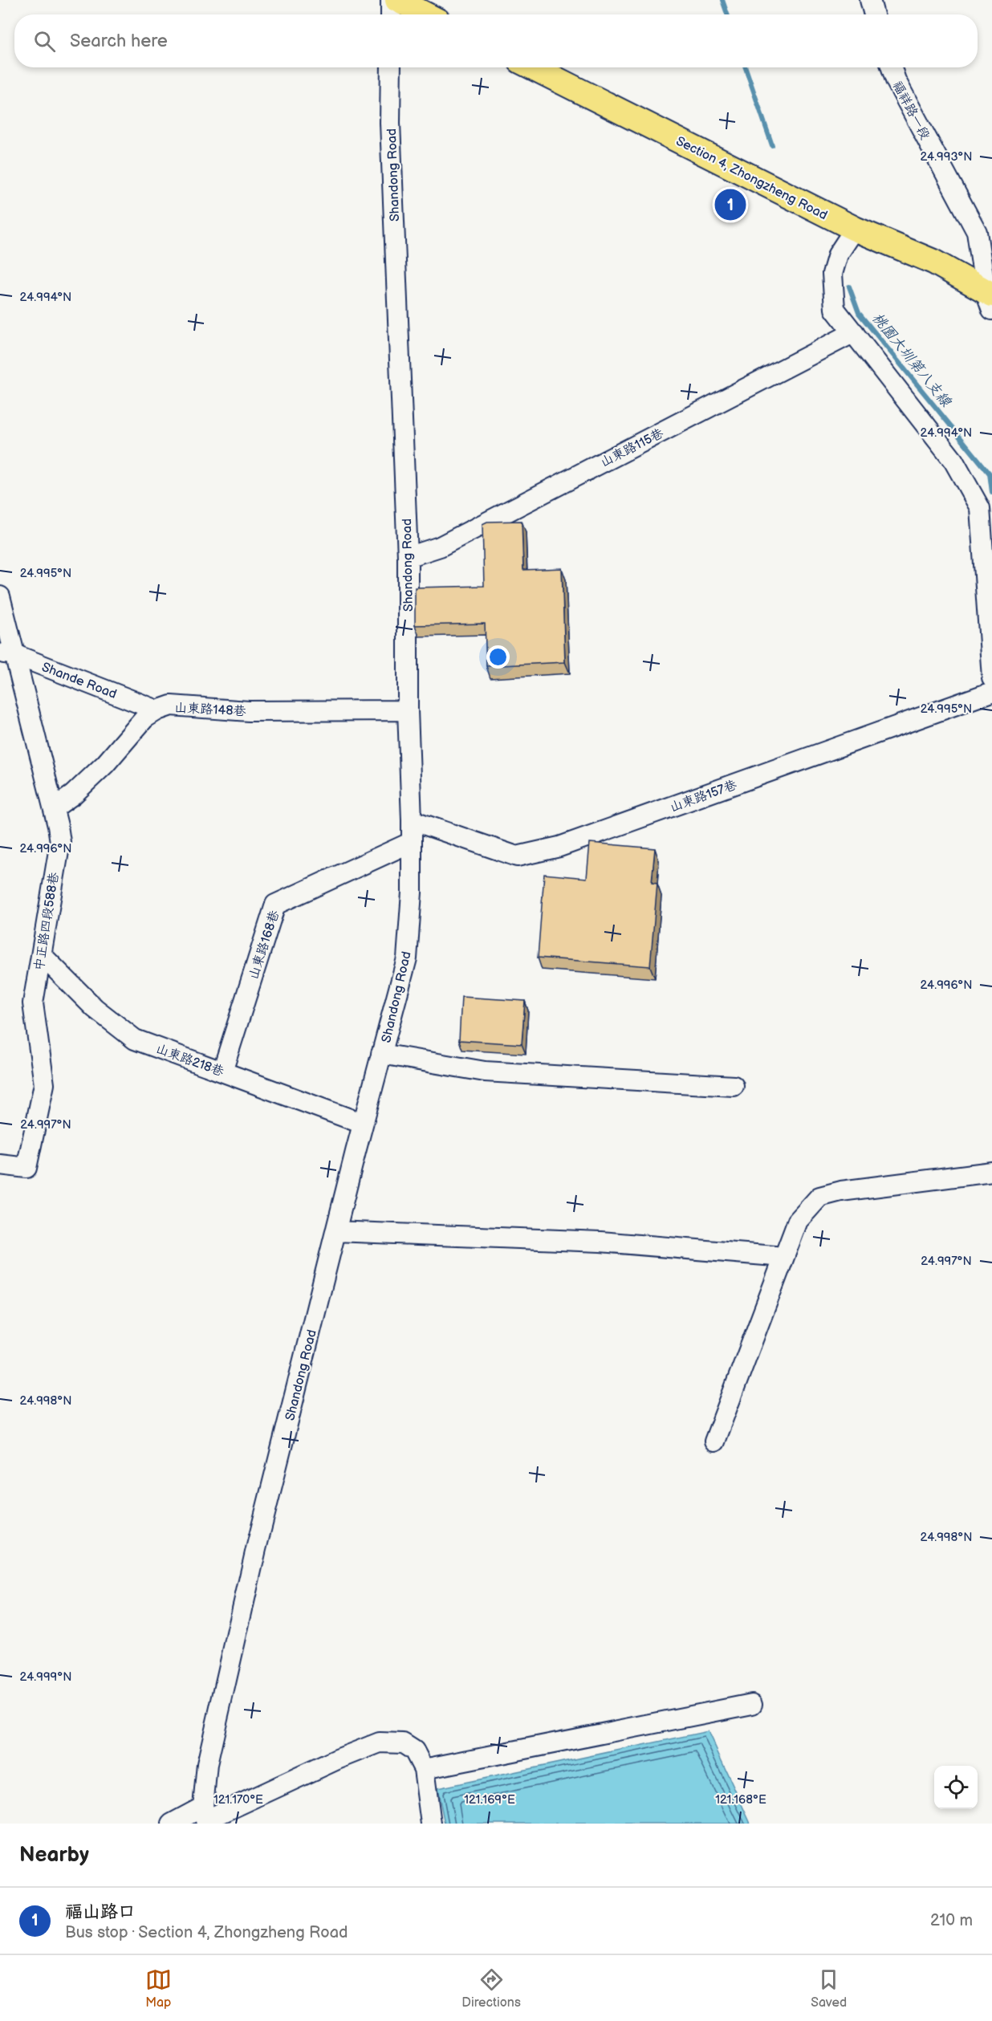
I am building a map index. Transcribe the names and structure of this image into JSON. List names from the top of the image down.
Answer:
{
  "streets": {
    "main road": ["Section 4, Zhongzheng Road"],
    "street": [
      "福祥路一段",
      "Shandong Road",
      "山東路115巷",
      "Shande Road",
      "山東路148巷",
      "山東路157巷",
      "中正路四段588巷",
      "山東路168巷",
      "山東路218巷"
    ]
  },
  "crossings": [
    ["福祥路一段", "Section 4, Zhongzheng Road"],
    ["Shandong Road", "山東路115巷"],
    ["Shandong Road", "山東路148巷"],
    ["Shandong Road", "山東路157巷"],
    ["Shandong Road", "山東路168巷"],
    ["Shandong Road", "山東路218巷"],
    ["Shande Road", "山東路148巷"],
    ["Shande Road", "中正路四段588巷"],
    ["山東路148巷", "中正路四段588巷"],
    ["中正路四段588巷", "山東路218巷"],
    ["山東路168巷", "山東路218巷"]
  ],
  "water": ["桃園大圳第八支線"],
  "page": {
    "search": "Search here",
    "pins": "1",
    "heading": "Nearby",
    "list": [
      {
        "mark": "1",
        "name": "福山路口",
        "note": "Bus stop · Section 4, Zhongzheng Road",
        "value": "210 m"
      }
    ],
    "nav": ["Map", "Directions", "Saved"]
  },
  "coordinates": [
    "24.993°N",
    "24.994°N",
    "24.995°N",
    "24.996°N",
    "24.997°N",
    "24.998°N",
    "24.999°N",
    "121.170°E",
    "121.169°E",
    "121.168°E"
  ]
}
